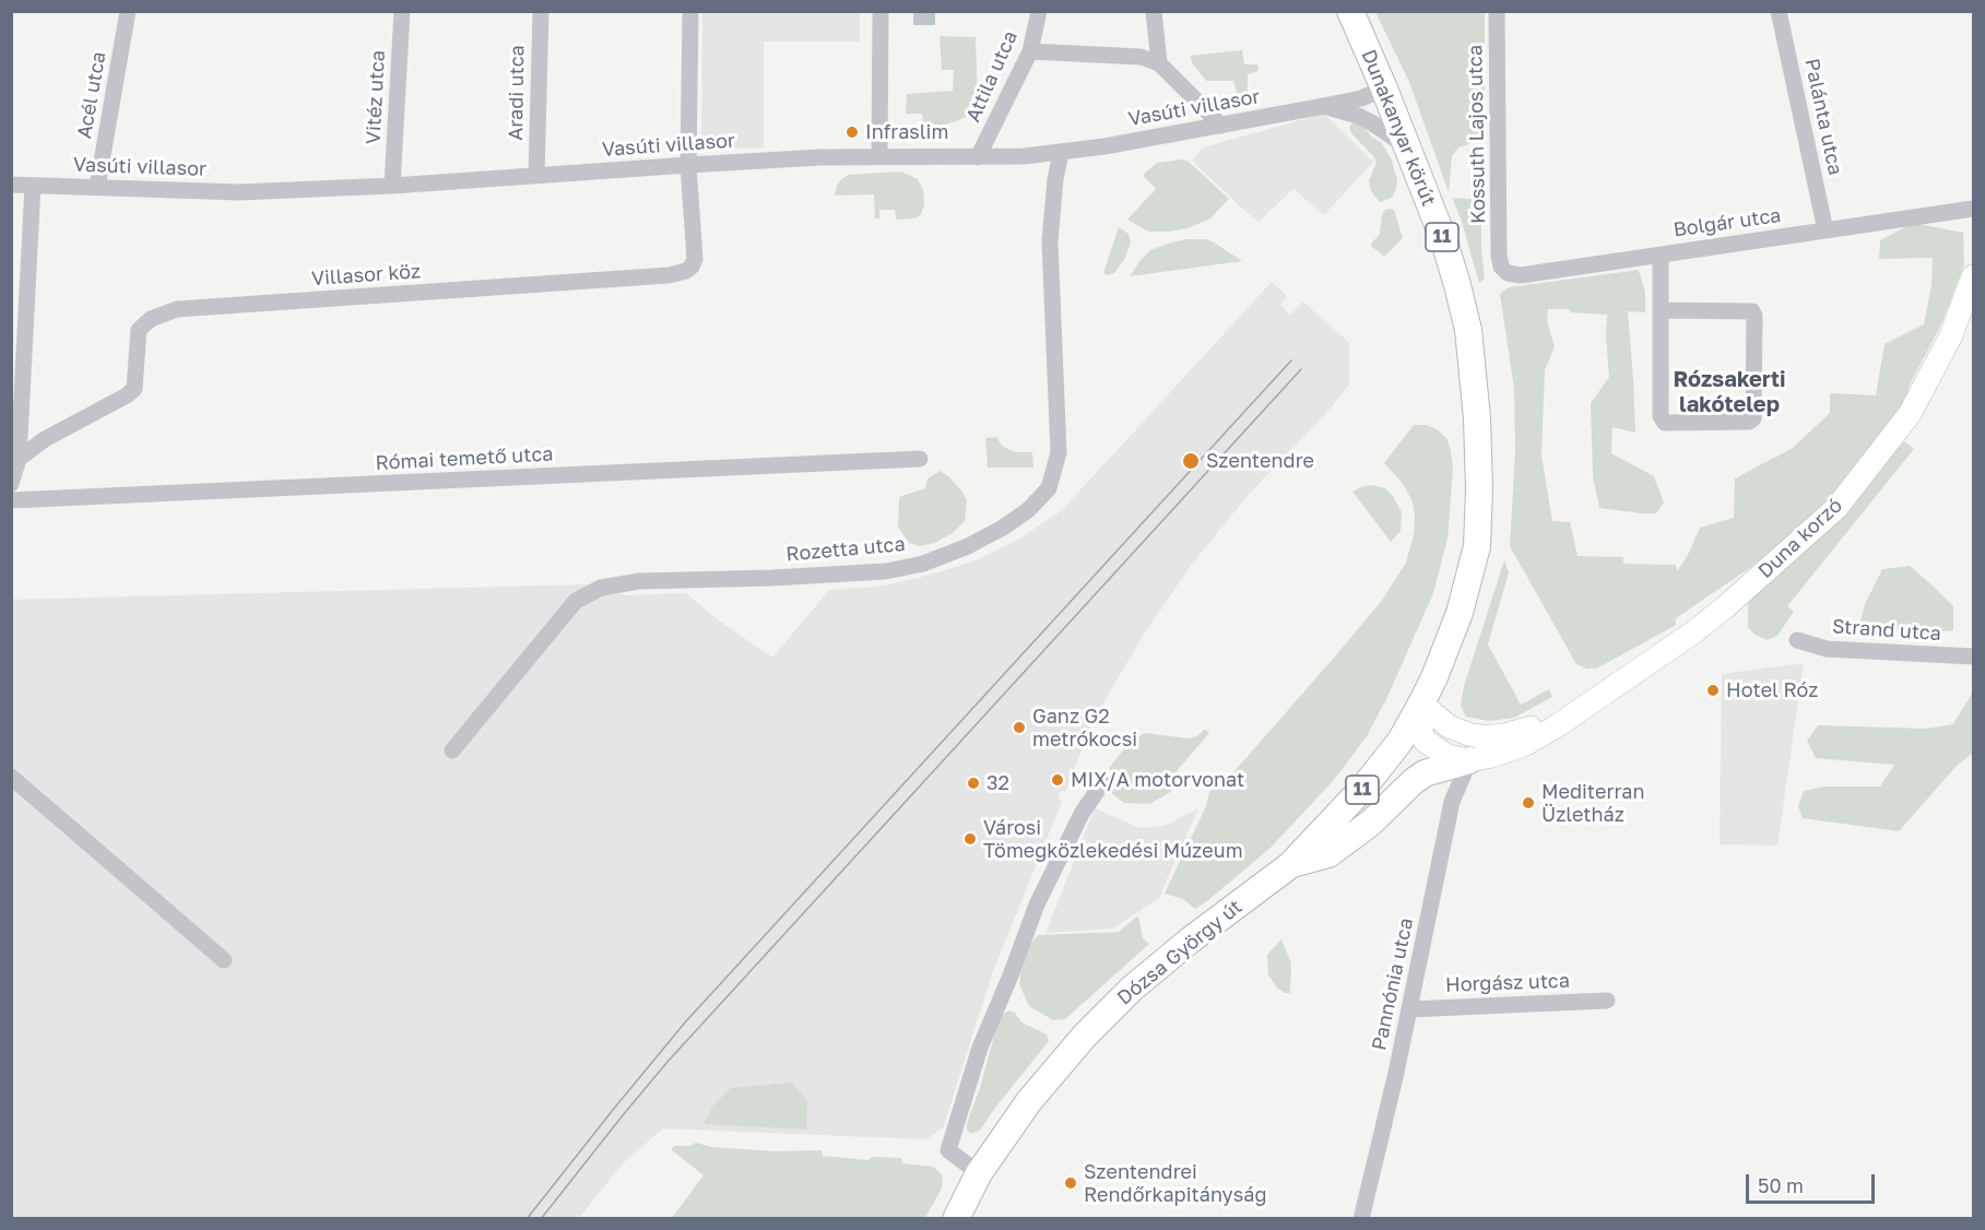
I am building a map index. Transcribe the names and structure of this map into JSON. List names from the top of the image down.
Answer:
{
  "streets": {
    "main road": ["Dunakanyar körút", "11", "Dózsa György út"],
    "street": [
      "Attila utca",
      "Aradi utca",
      "Acél utca",
      "Vitéz utca",
      "Vasúti villasor",
      "Palánta utca",
      "Kossuth Lajos utca",
      "Bolgár utca",
      "Villasor köz",
      "Római temető utca",
      "Duna korzó",
      "Rozetta utca",
      "Strand utca",
      "Horgász utca",
      "Pannónia utca"
    ]
  },
  "crossings": [
    ["Attila utca", "Vasúti villasor"],
    ["Aradi utca", "Vasúti villasor"],
    ["Acél utca", "Vasúti villasor"],
    ["Vitéz utca", "Vasúti villasor"],
    ["Vasúti villasor", "Dunakanyar körút"],
    ["Vasúti villasor", "Villasor köz"],
    ["Vasúti villasor", "Rozetta utca"],
    ["Palánta utca", "Bolgár utca"],
    ["Dunakanyar körút", "Duna korzó"],
    ["Dunakanyar körút", "Dózsa György út"],
    ["Kossuth Lajos utca", "Bolgár utca"],
    ["Duna korzó", "Dózsa György út"],
    ["Duna korzó", "Pannónia utca"],
    ["Horgász utca", "Pannónia utca"]
  ],
  "districts": ["Rózsakerti lakótelep"],
  "places": [
    "Infraslim",
    "Szentendre",
    "Hotel Róz",
    "Ganz G2 metrókocsi",
    "MIX/A motorvonat",
    "32",
    "Mediterran Üzletház",
    "Városi Tömegközlekedési Múzeum",
    "Szentendrei Rendőrkapitányság"
  ],
  "scale_bar": "50 m"
}
